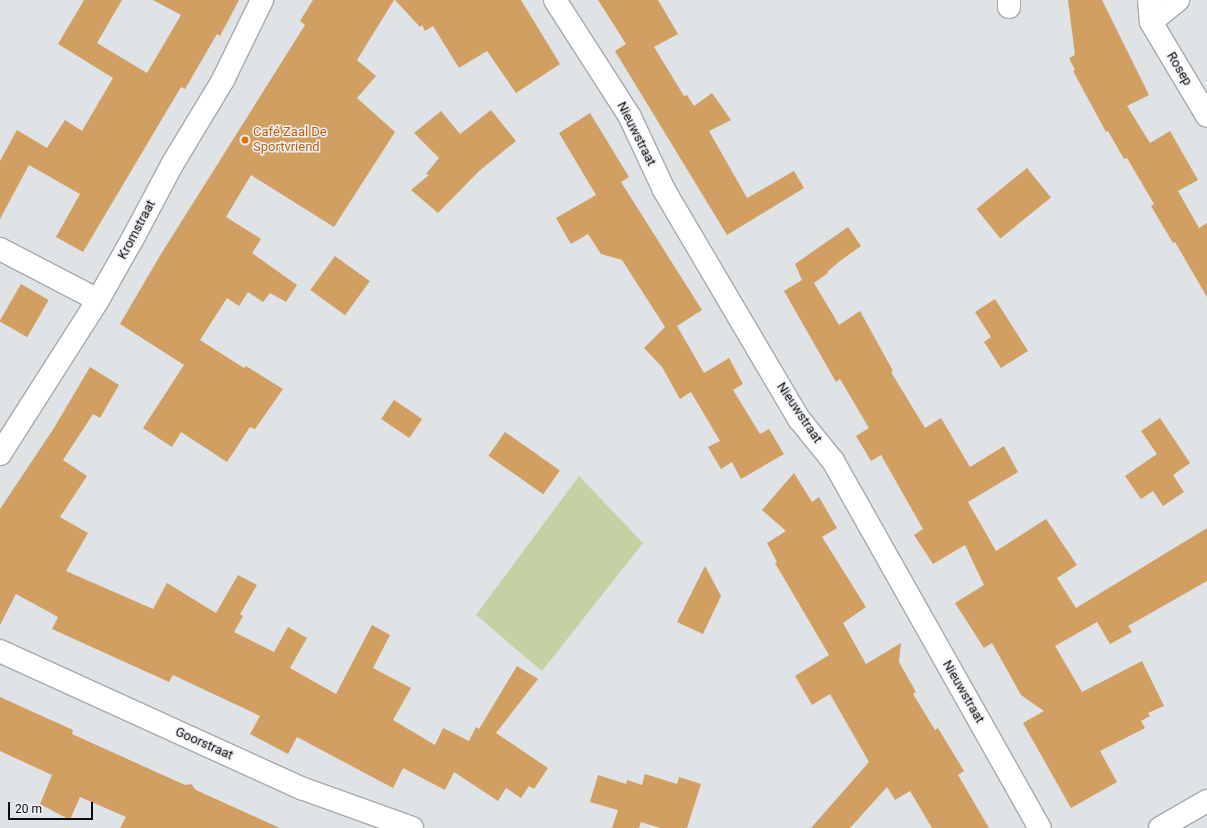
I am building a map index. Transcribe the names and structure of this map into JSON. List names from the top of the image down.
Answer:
{
  "streets": {
    "street": [
      "Rosep",
      "Nieuwstraat",
      "Kromstraat",
      "Goorstraat"
    ]
  },
  "places": ["Café Zaal De Sportvriend"],
  "scale_bar": "20 m"
}
